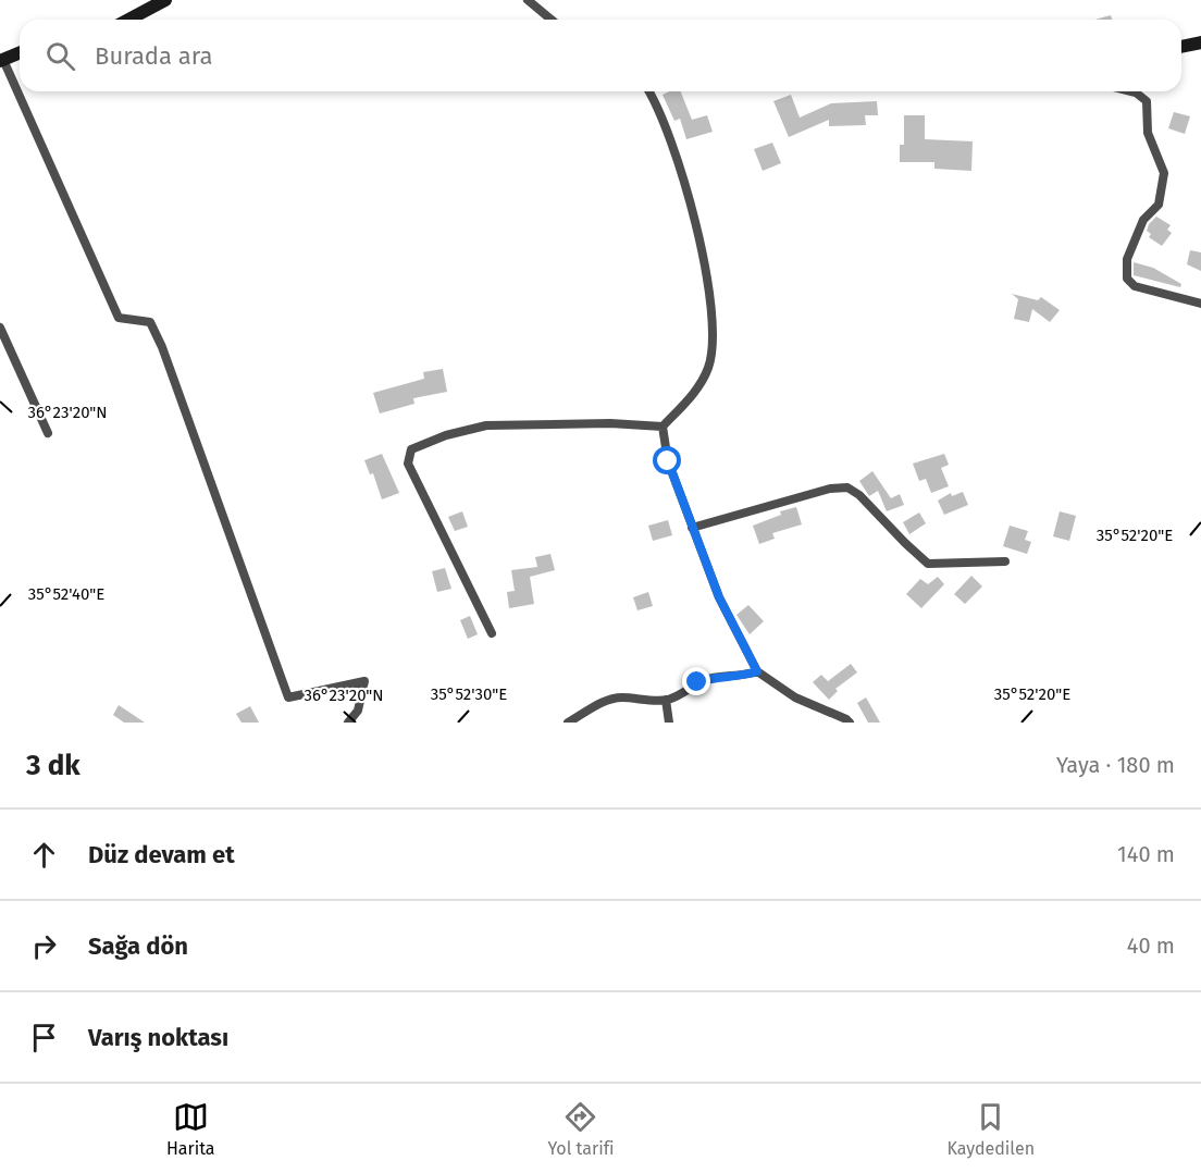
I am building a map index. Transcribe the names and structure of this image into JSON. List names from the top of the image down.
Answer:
{
  "page": {
    "search": "Burada ara",
    "heading": ["3 dk", "Yaya · 180 m"],
    "list": [
      ["Düz devam et", "140 m"],
      ["Sağa dön", "40 m"],
      "Varış noktası"
    ],
    "nav": ["Harita", "Yol tarifi", "Kaydedilen"]
  },
  "coordinates": [
    "36°23'20\"N",
    "35°52'20\"E",
    "35°52'40\"E",
    "35°52'30\"E"
  ]
}
